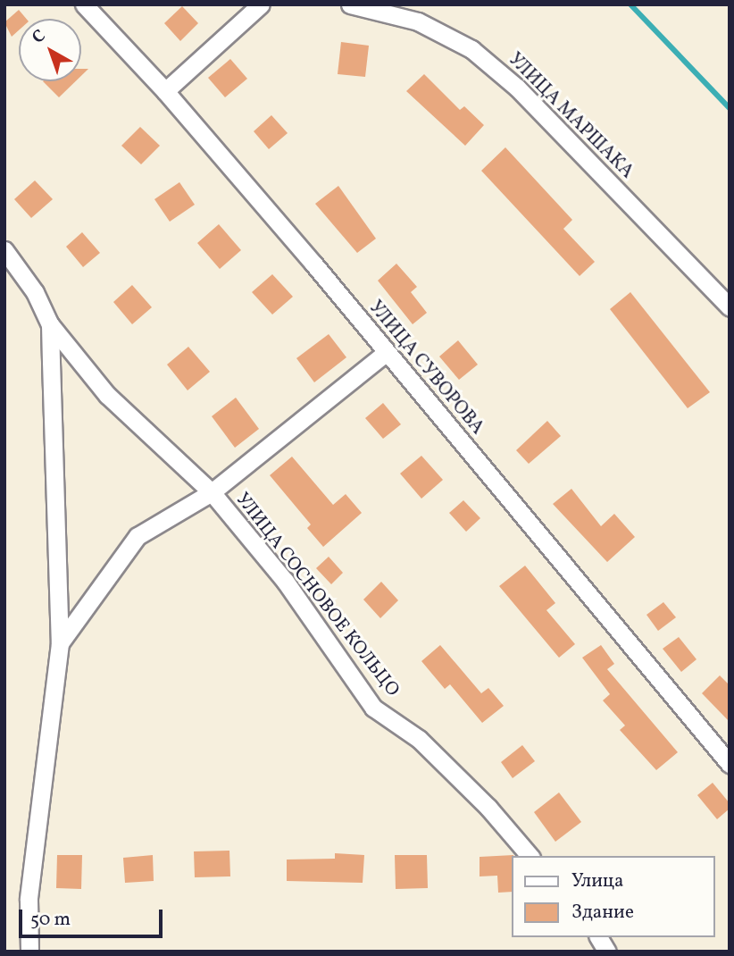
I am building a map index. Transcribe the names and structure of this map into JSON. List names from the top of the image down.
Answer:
{
  "streets": {
    "street": ["УЛИЦА МАРШАКА", "УЛИЦА СУВОРОВА", "УЛИЦА СОСНОВОЕ КОЛЬЦО"]
  },
  "legend": ["Улица", "Здание"],
  "scale_bar": "50 m",
  "north": "top left"
}
